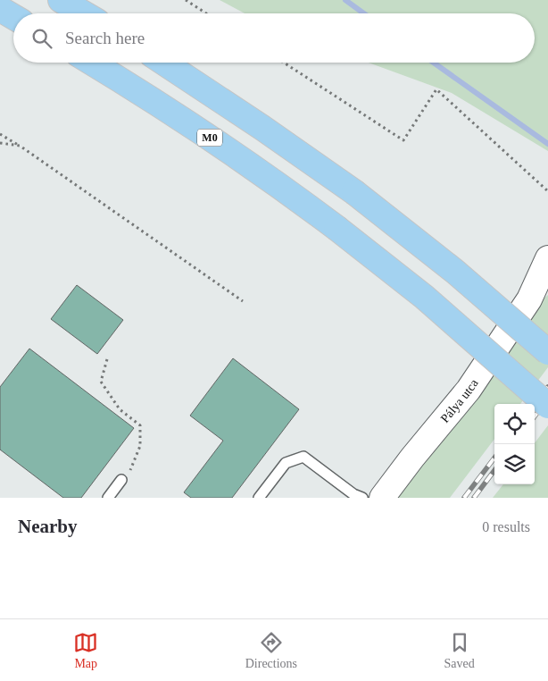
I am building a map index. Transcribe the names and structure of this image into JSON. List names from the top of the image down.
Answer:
{
  "streets": {
    "highway": ["M0"],
    "street": ["Pálya utca"]
  },
  "page": {
    "search": "Search here",
    "heading": ["Nearby", "0 results"],
    "nav": ["Map", "Directions", "Saved"]
  }
}
